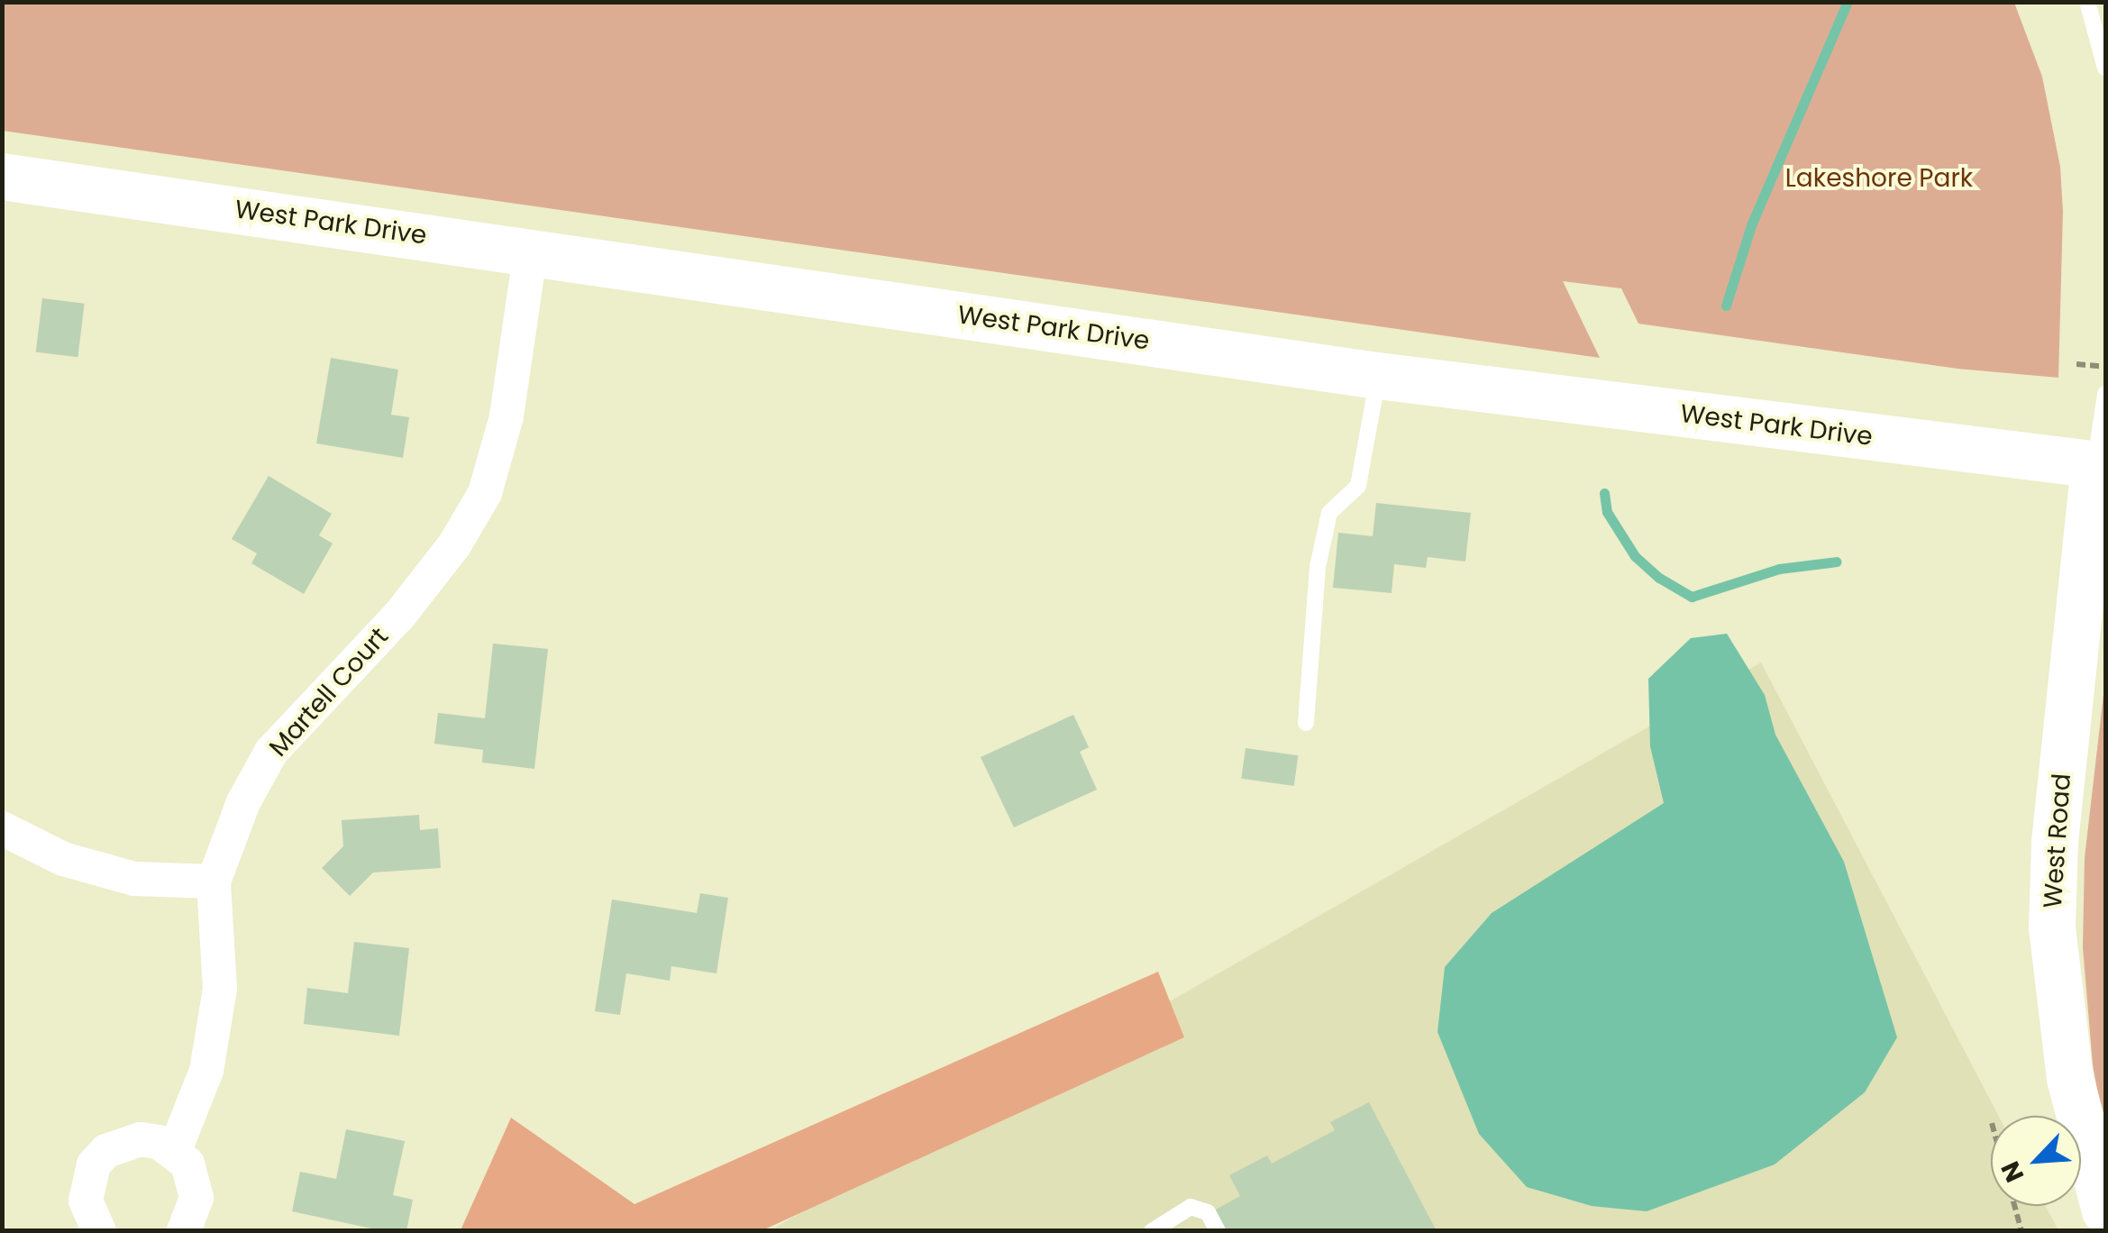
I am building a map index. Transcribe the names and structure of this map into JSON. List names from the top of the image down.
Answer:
{
  "streets": {
    "street": ["West Park Drive", "Martell Court", "West Road"]
  },
  "crossings": [
    ["West Park Drive", "Martell Court"],
    ["West Park Drive", "West Road"]
  ],
  "parks": ["Lakeshore Park"],
  "north": "bottom left"
}
